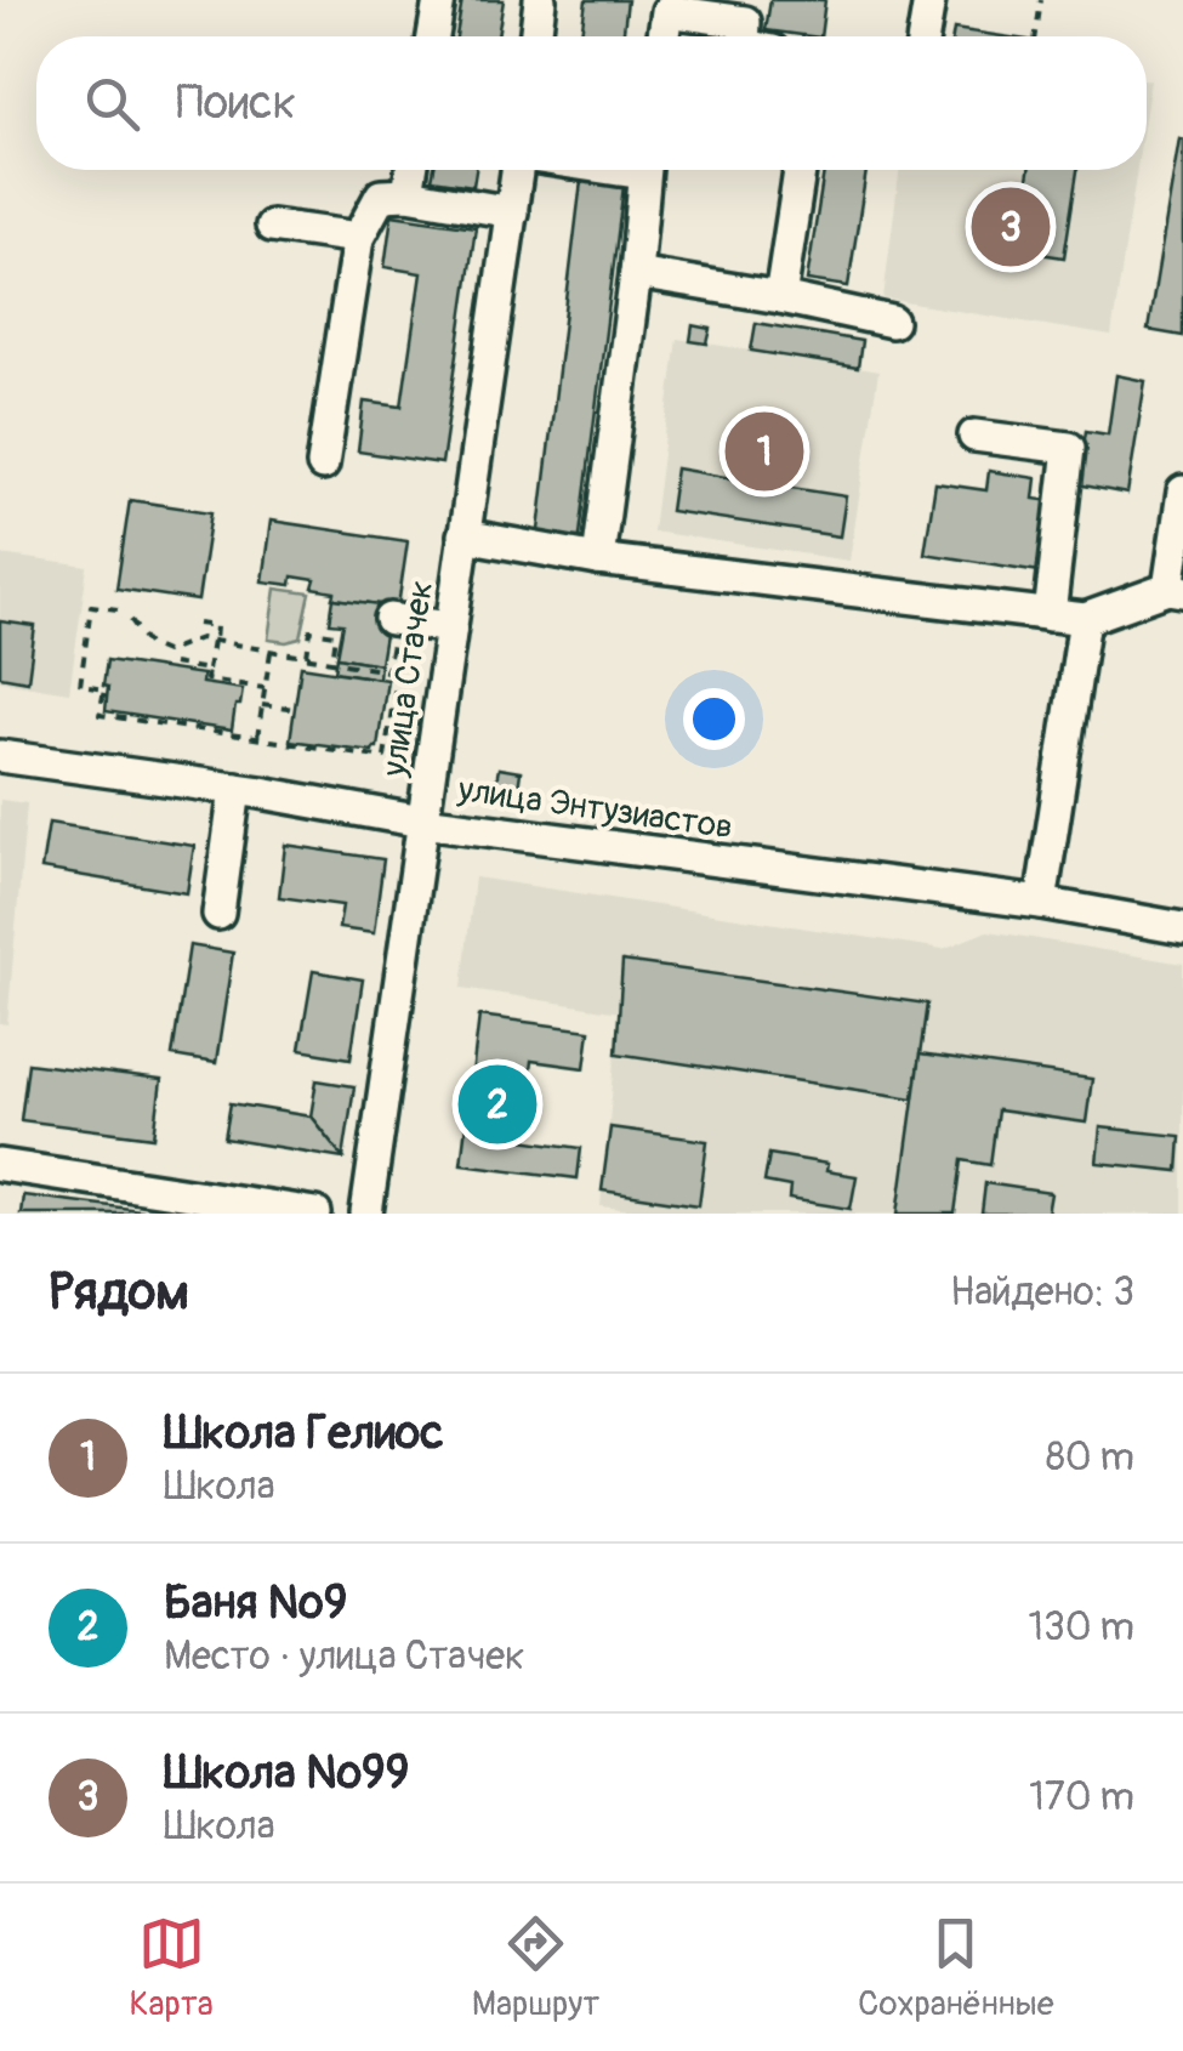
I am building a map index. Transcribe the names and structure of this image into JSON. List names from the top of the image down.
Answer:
{
  "streets": {
    "street": ["улица Стачек", "улица Энтузиастов"]
  },
  "crossings": [
    ["улица Стачек", "улица Энтузиастов"]
  ],
  "page": {
    "search": "Поиск",
    "pins": ["3", "1", "2"],
    "heading": ["Рядом", "Найдено: 3"],
    "list": [
      {
        "mark": "1",
        "name": "Школа Гелиос",
        "note": "Школа",
        "value": "80 m"
      },
      {
        "mark": "2",
        "name": "Баня №9",
        "note": "Место · улица Стачек",
        "value": "130 m"
      },
      {
        "mark": "3",
        "name": "Школа №99",
        "note": "Школа",
        "value": "170 m"
      }
    ],
    "nav": ["Карта", "Маршрут", "Сохранённые"]
  }
}
